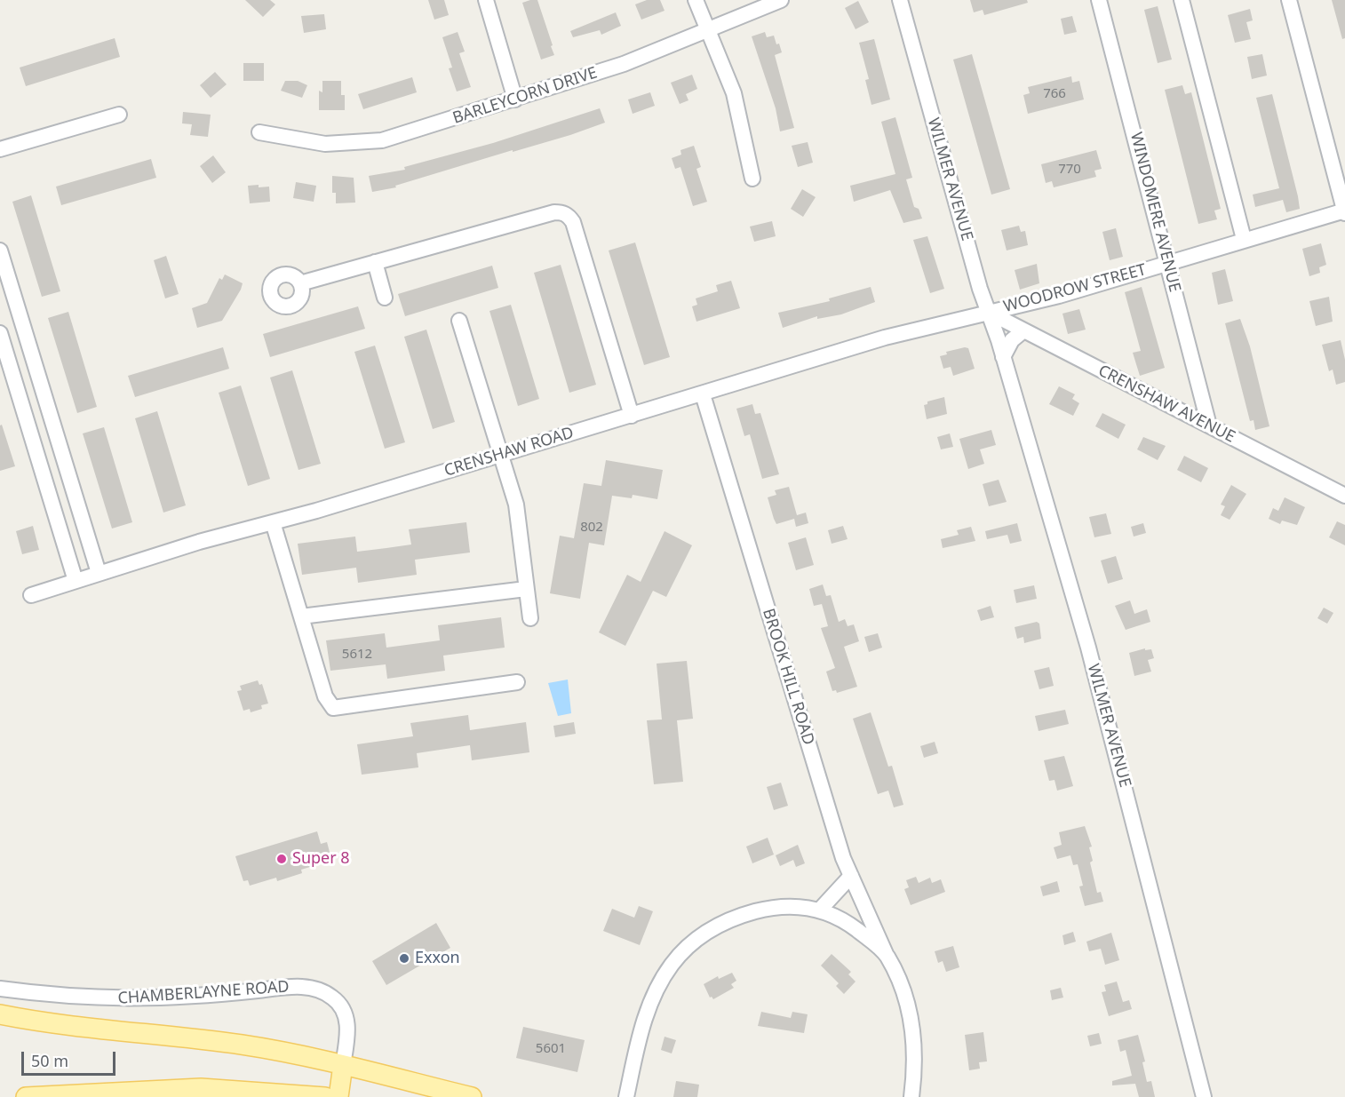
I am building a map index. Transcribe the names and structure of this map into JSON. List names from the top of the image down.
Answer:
{
  "streets": {
    "main road": ["CHAMBERLAYNE ROAD"],
    "street": [
      "BARLEYCORN DRIVE",
      "WILMER AVENUE",
      "WINDOMERE AVENUE",
      "WOODROW STREET",
      "CRENSHAW AVENUE",
      "CRENSHAW ROAD",
      "BROOK HILL ROAD"
    ]
  },
  "crossings": [
    ["WILMER AVENUE", "WOODROW STREET"],
    ["WILMER AVENUE", "CRENSHAW AVENUE"],
    ["WILMER AVENUE", "CRENSHAW ROAD"],
    ["WINDOMERE AVENUE", "WOODROW STREET"],
    ["WINDOMERE AVENUE", "CRENSHAW AVENUE"],
    ["WOODROW STREET", "CRENSHAW AVENUE"],
    ["WOODROW STREET", "CRENSHAW ROAD"],
    ["CRENSHAW AVENUE", "CRENSHAW ROAD"],
    ["CRENSHAW ROAD", "BROOK HILL ROAD"]
  ],
  "places": ["Super 8", "Exxon"],
  "house_numbers": [
    "766",
    "770",
    "802",
    "5612",
    "5601"
  ],
  "scale_bar": "50 m"
}
